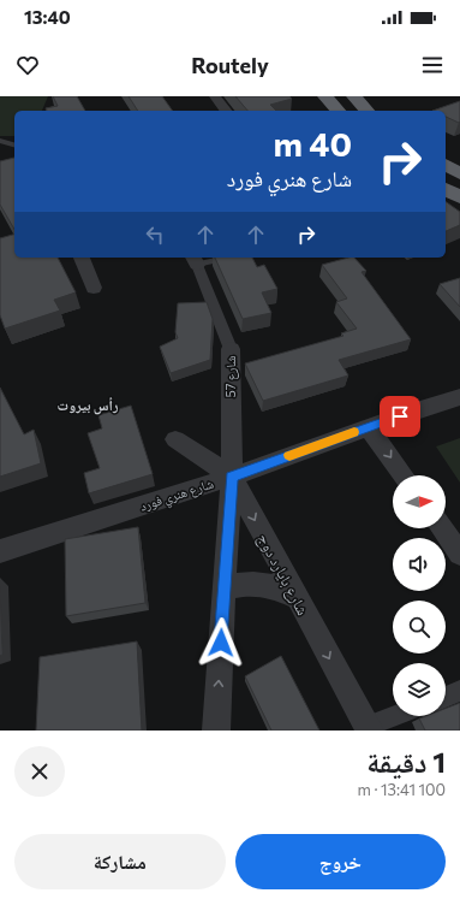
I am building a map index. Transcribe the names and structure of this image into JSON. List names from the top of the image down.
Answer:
{
  "streets": {
    "street": ["شارع 57", "شارع هنري فورد", "شارع بايارد دوج"]
  },
  "crossings": [
    ["شارع 57", "شارع هنري فورد"],
    ["شارع 57", "شارع بايارد دوج"],
    ["شارع هنري فورد", "شارع بايارد دوج"]
  ],
  "districts": ["رأس بيروت"],
  "north": "right",
  "page": {
    "status": "13:40",
    "header": "Routely",
    "turn": ["40 m", "شارع هنري فورد"],
    "heading": ["1 دقيقة", "100 m · 13:41"],
    "buttons": ["خروج", "مشاركة"]
  }
}
